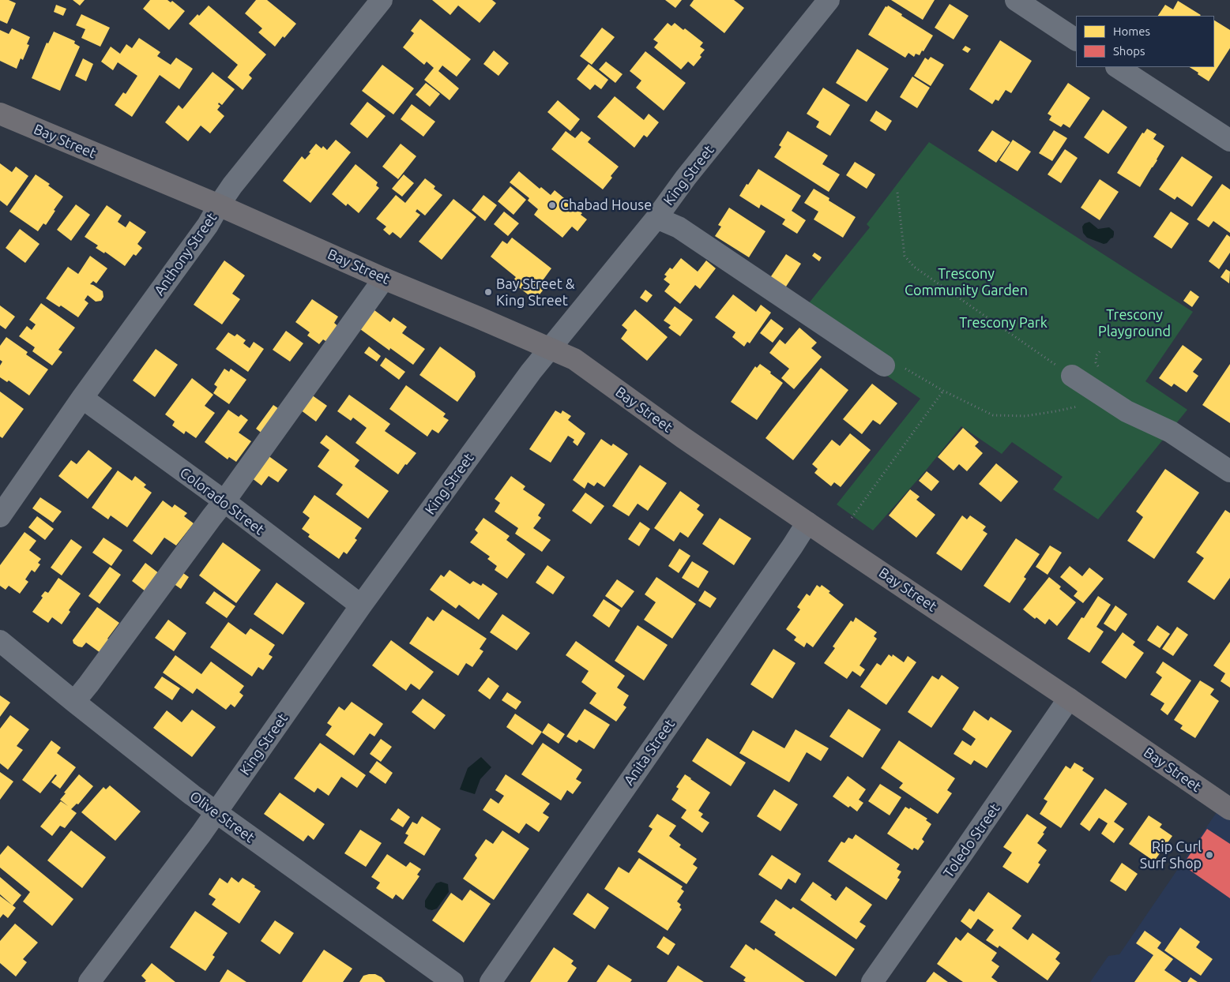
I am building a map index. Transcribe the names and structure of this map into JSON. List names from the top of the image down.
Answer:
{
  "streets": {
    "main road": ["Bay Street"],
    "street": [
      "King Street",
      "Anthony Street",
      "Colorado Street",
      "Anita Street",
      "Olive Street",
      "Toledo Street"
    ]
  },
  "crossings": [
    ["Bay Street", "King Street"],
    ["Bay Street", "Anthony Street"],
    ["Bay Street", "Anita Street"],
    ["Bay Street", "Toledo Street"],
    ["King Street", "Colorado Street"],
    ["King Street", "Olive Street"],
    ["Anthony Street", "Colorado Street"]
  ],
  "parks": ["Trescony Community Garden", "Trescony Playground", "Trescony Park"],
  "places": ["Chabad House", "Bay Street & King Street", "Rip Curl Surf Shop"],
  "legend": ["Homes", "Shops"]
}
